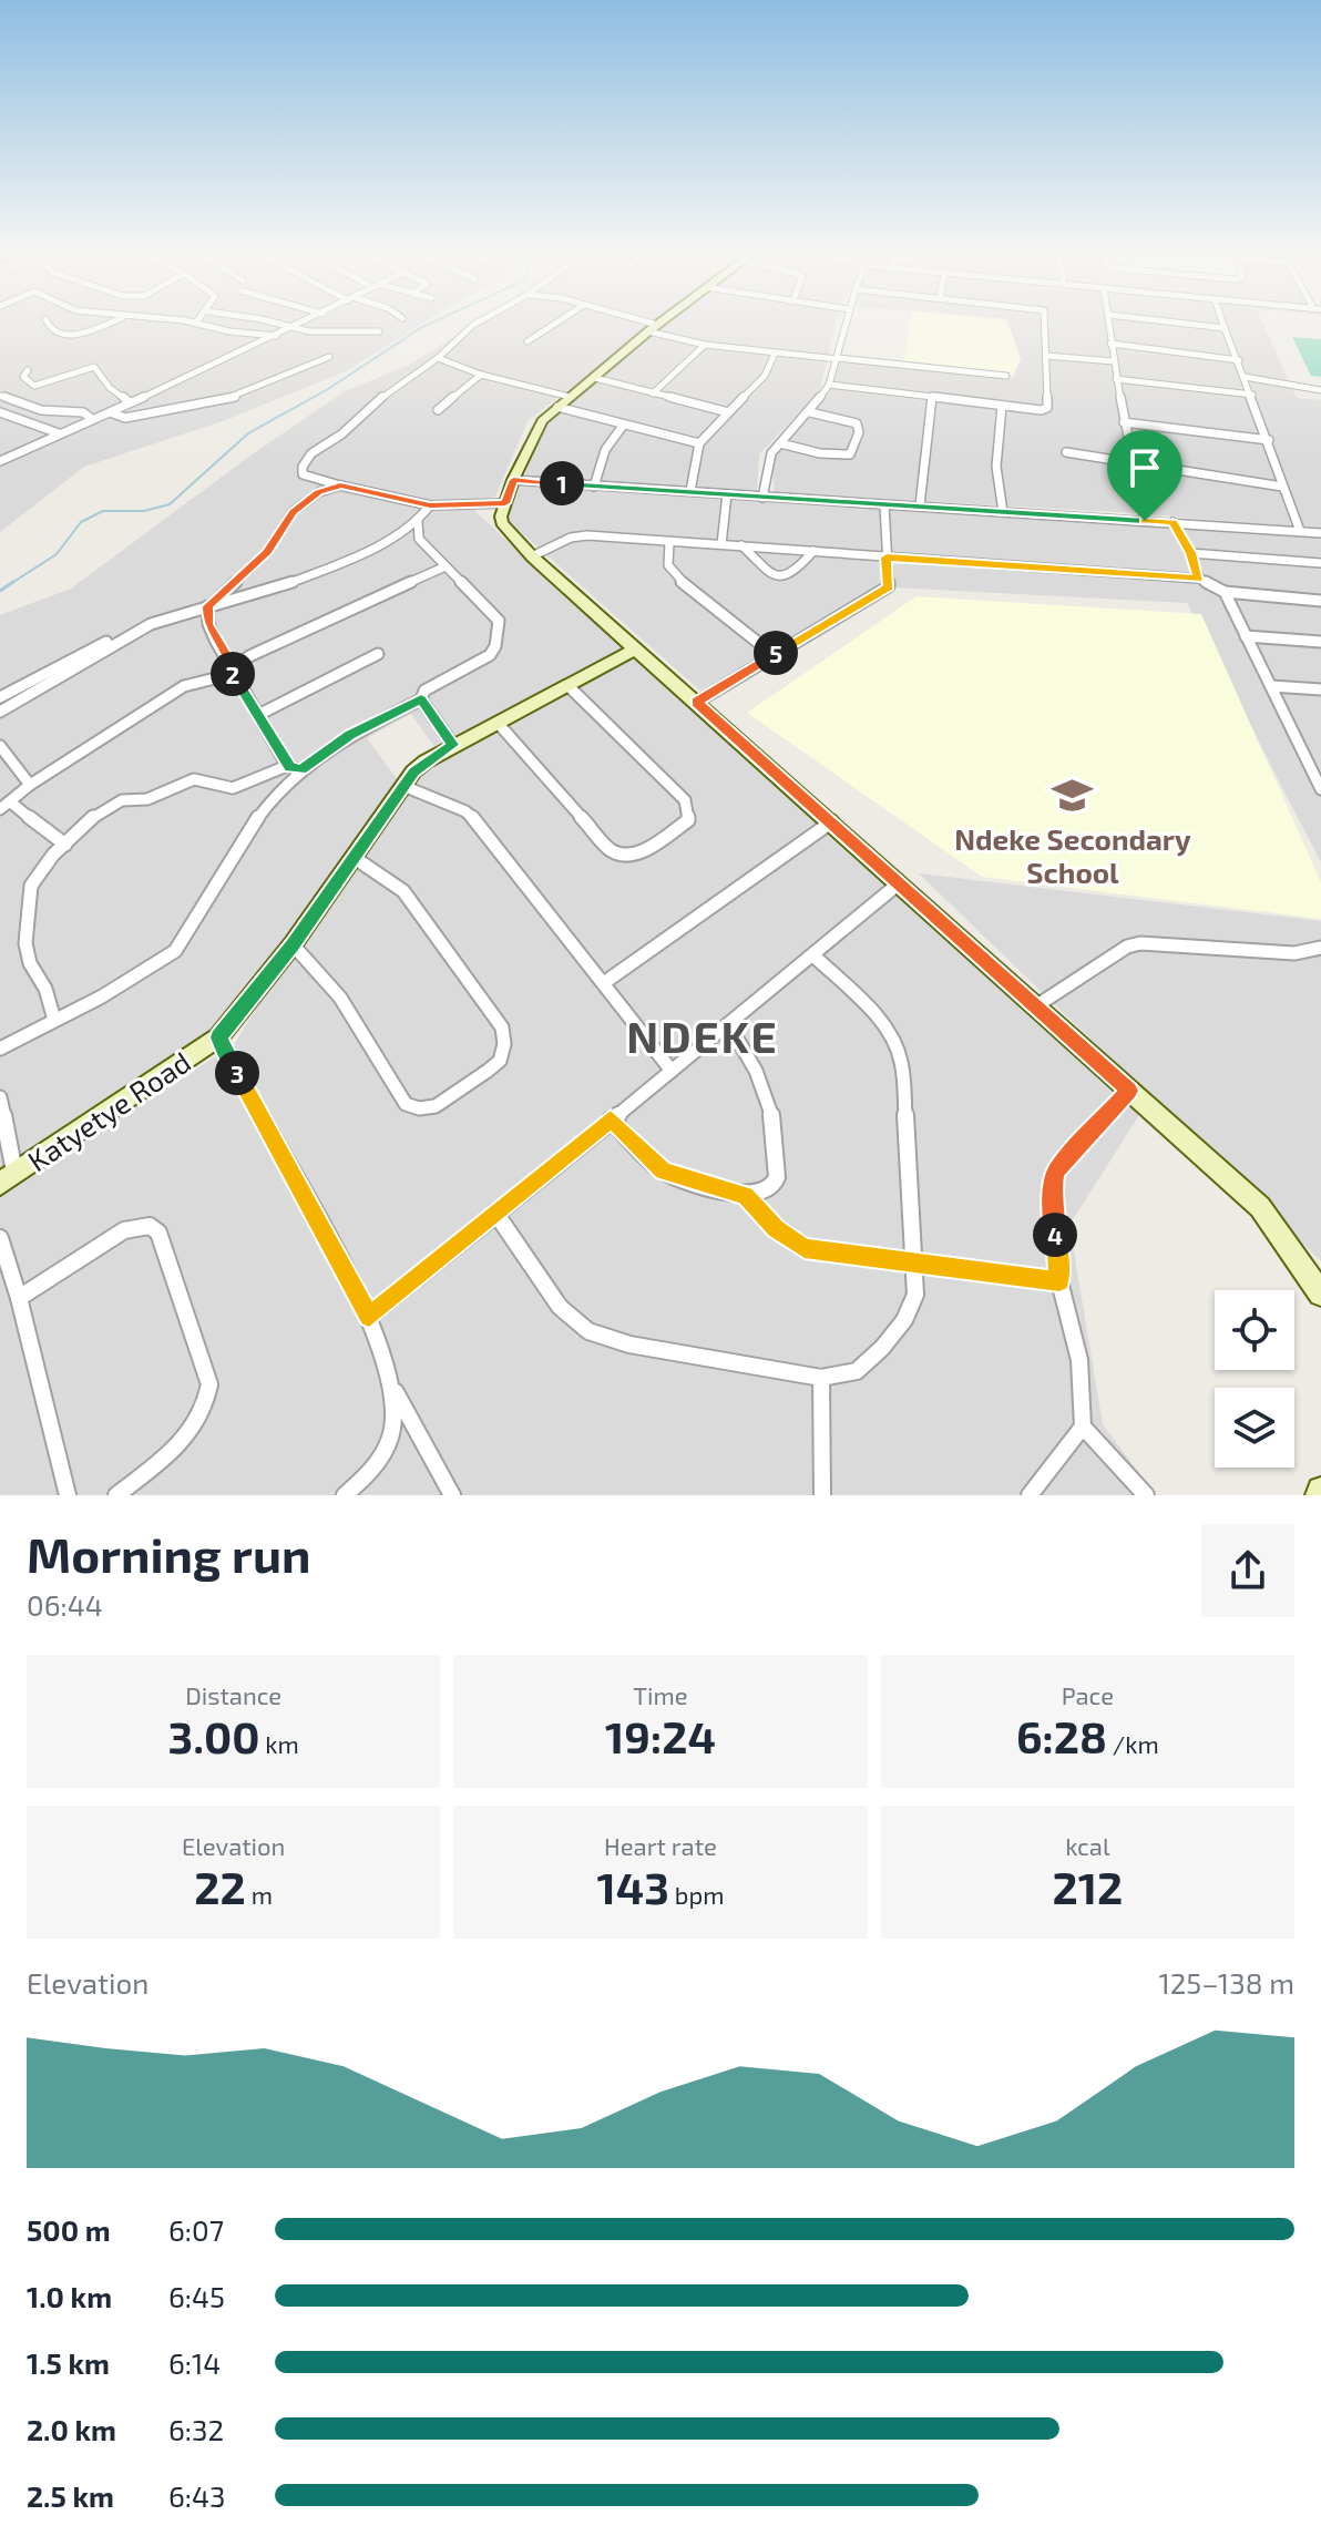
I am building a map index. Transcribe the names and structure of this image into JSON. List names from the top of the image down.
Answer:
{
  "streets": {
    "main road": ["Katyetye Road"]
  },
  "districts": ["NDEKE"],
  "places": {
    "school or university": ["Ndeke Secondary School"]
  },
  "page": {
    "pins": [
      "1",
      "5",
      "2",
      "3",
      "4"
    ],
    "heading": ["Morning run", "06:44"],
    "stats": [
      ["Distance", "3.00 km"],
      ["Time", "19:24"],
      ["Pace", "6:28 /km"],
      ["Elevation", "22 m"],
      ["Heart rate", "143 bpm"],
      ["kcal", "212"]
    ],
    "chart": ["Elevation", "125–138 m"],
    "list": [
      {
        "name": "500 m",
        "note": "6:07"
      },
      {
        "name": "1.0 km",
        "note": "6:45"
      },
      {
        "name": "1.5 km",
        "note": "6:14"
      },
      {
        "name": "2.0 km",
        "note": "6:32"
      },
      {
        "name": "2.5 km",
        "note": "6:43"
      }
    ]
  }
}
